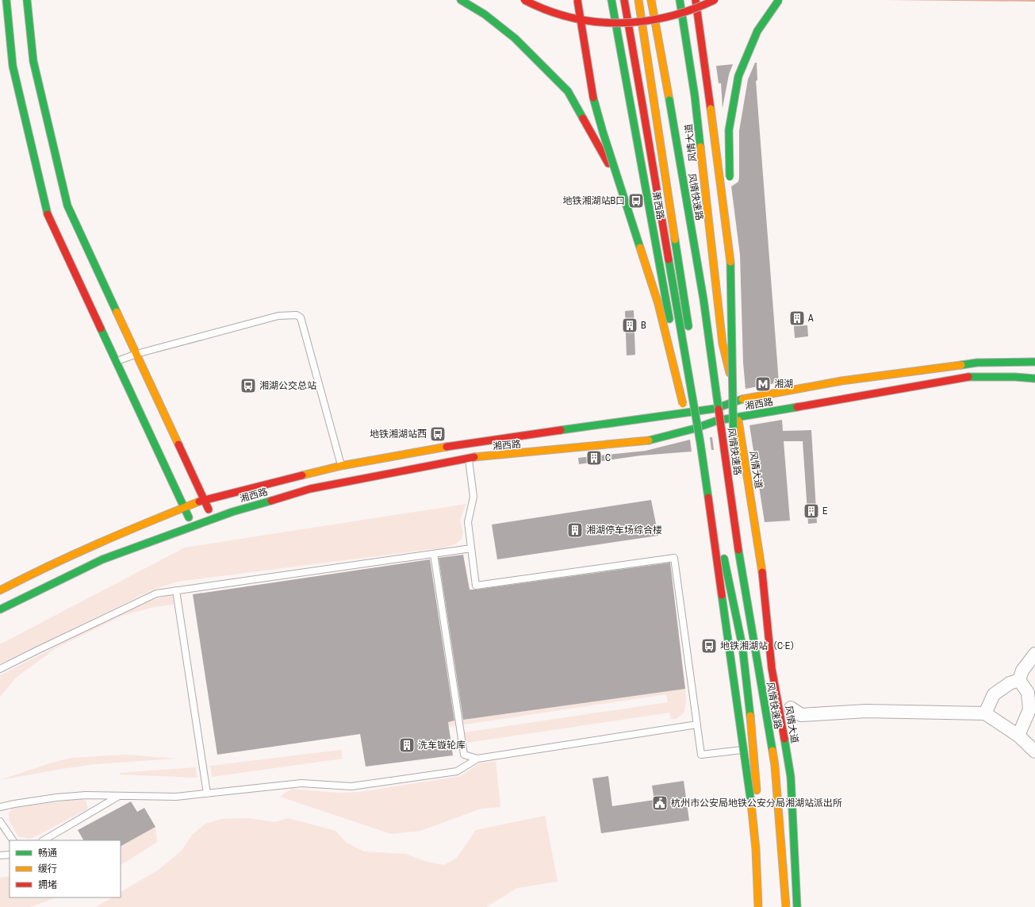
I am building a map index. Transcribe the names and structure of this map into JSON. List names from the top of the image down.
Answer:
{
  "streets": {
    "main road": [
      "风情大道",
      "风情快速路",
      "萧西路",
      "湘西路"
    ]
  },
  "crossings": [
    ["风情大道", "湘西路"],
    ["萧西路", "湘西路"]
  ],
  "places": {
    "bus stop": [
      "地铁湘湖站B口",
      "湘湖公交总站",
      "地铁湘湖站西",
      "地铁湘湖站（C·E）"
    ],
    "building": [
      "A",
      "B",
      "C",
      "E",
      "湘湖停车场综合楼",
      "洗车镟轮库"
    ],
    "metro station": ["湘湖"],
    "public building": ["杭州市公安局地铁公安分局湘湖站派出所"]
  },
  "legend": ["畅通", "缓行", "拥堵"]
}
